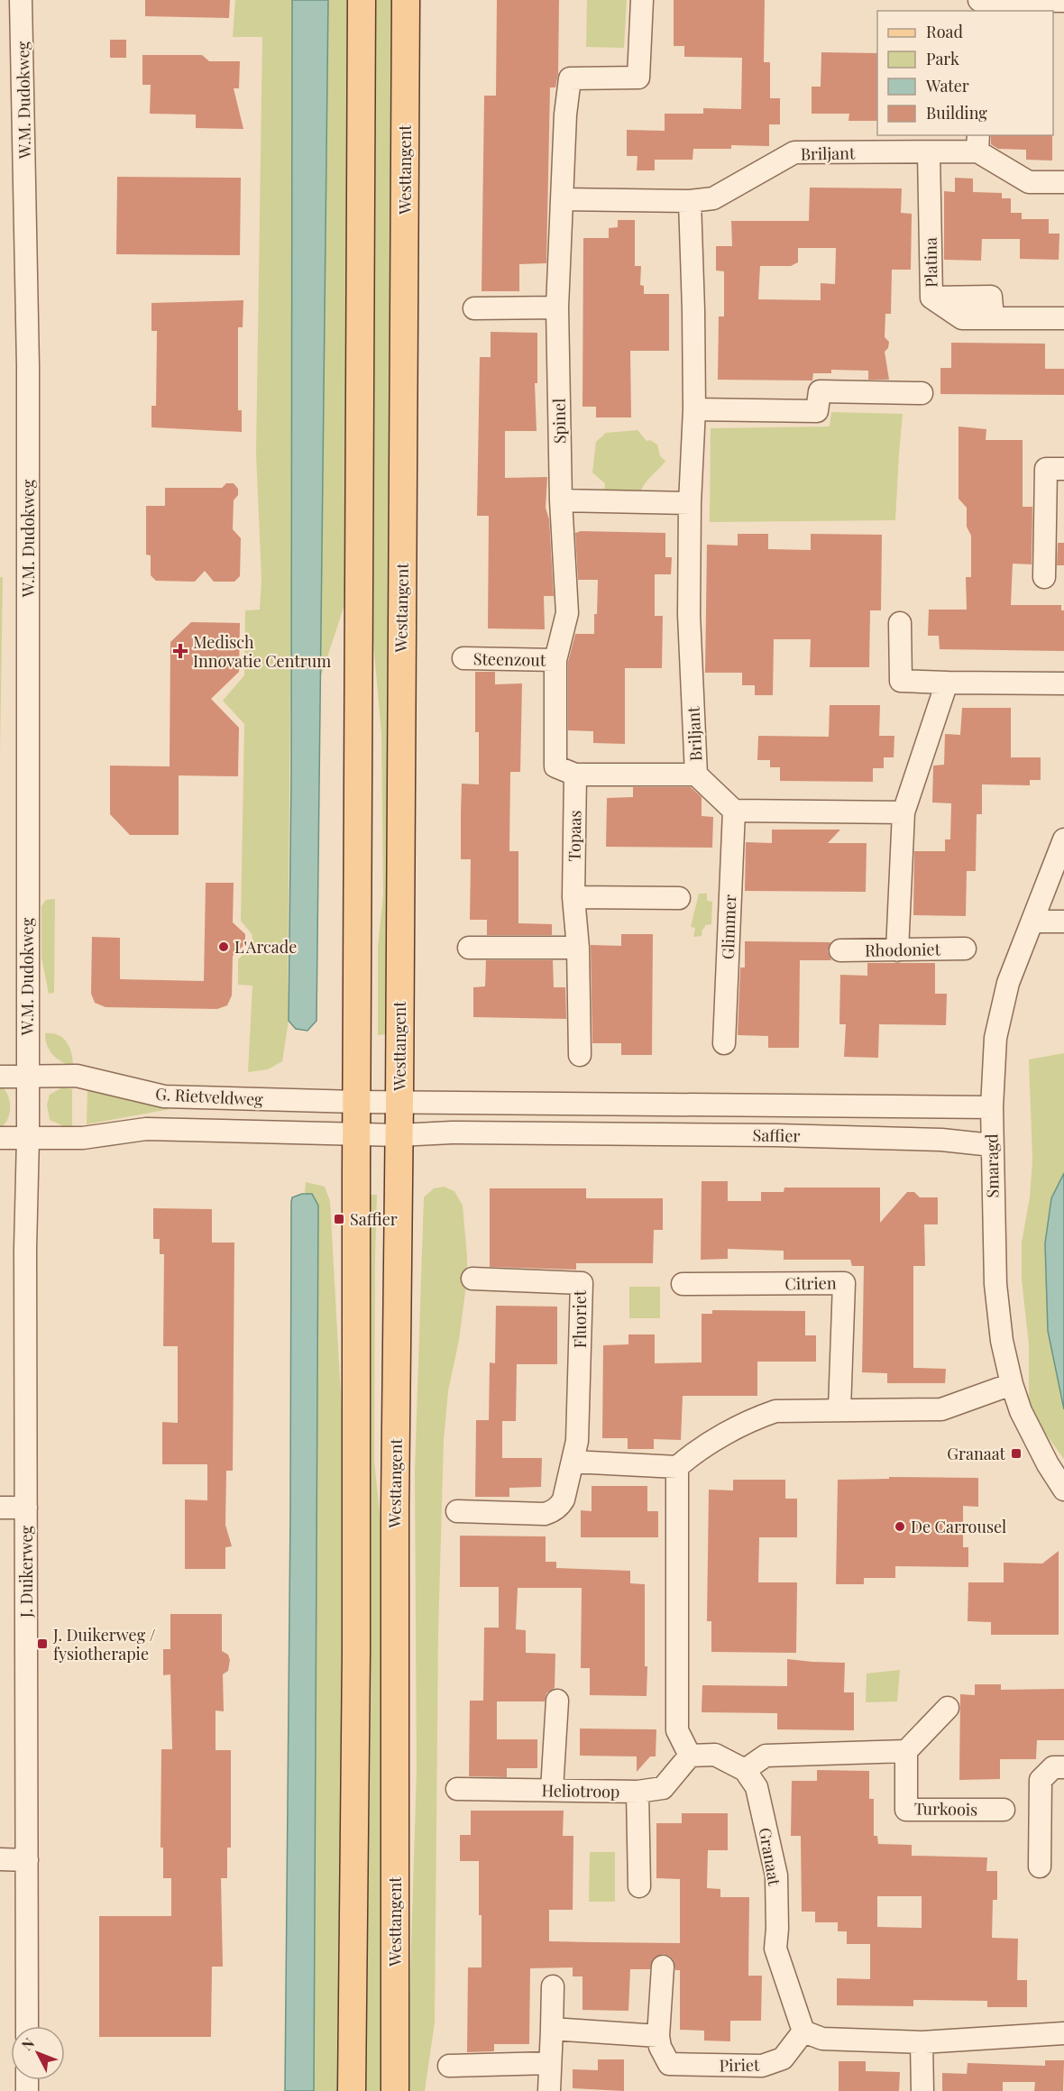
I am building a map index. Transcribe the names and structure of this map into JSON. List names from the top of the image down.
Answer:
{
  "streets": {
    "main road": ["Westtangent"],
    "street": [
      "W.M. Dudokweg",
      "Briljant",
      "Platina",
      "Spinel",
      "Steenzout",
      "Topaas",
      "Glimmer",
      "Rhodoniet",
      "G. Rietveldweg",
      "Saffier",
      "Smaragd",
      "Citrien",
      "Fluoriet",
      "J. Duikerweg",
      "Heliotroop",
      "Turkoois",
      "Granaat",
      "Piriet"
    ]
  },
  "crossings": [
    ["W.M. Dudokweg", "G. Rietveldweg"],
    ["W.M. Dudokweg", "J. Duikerweg"],
    ["Briljant", "Platina"],
    ["Briljant", "Spinel"],
    ["Briljant", "Glimmer"],
    ["Westtangent", "G. Rietveldweg"],
    ["Westtangent", "Saffier"],
    ["Spinel", "Steenzout"],
    ["Spinel", "Topaas"],
    ["G. Rietveldweg", "Saffier"],
    ["G. Rietveldweg", "J. Duikerweg"],
    ["Saffier", "Smaragd"],
    ["Granaat", "Piriet"]
  ],
  "places": {
    "health": ["Medisch Innovatie Centrum"],
    "other": ["L'Arcade", "De Carrousel"],
    "transit": ["Saffier", "Granaat", "J. Duikerweg / fysiotherapie"]
  },
  "legend": [
    "Road",
    "Park",
    "Water",
    "Building"
  ],
  "north": "top left"
}
